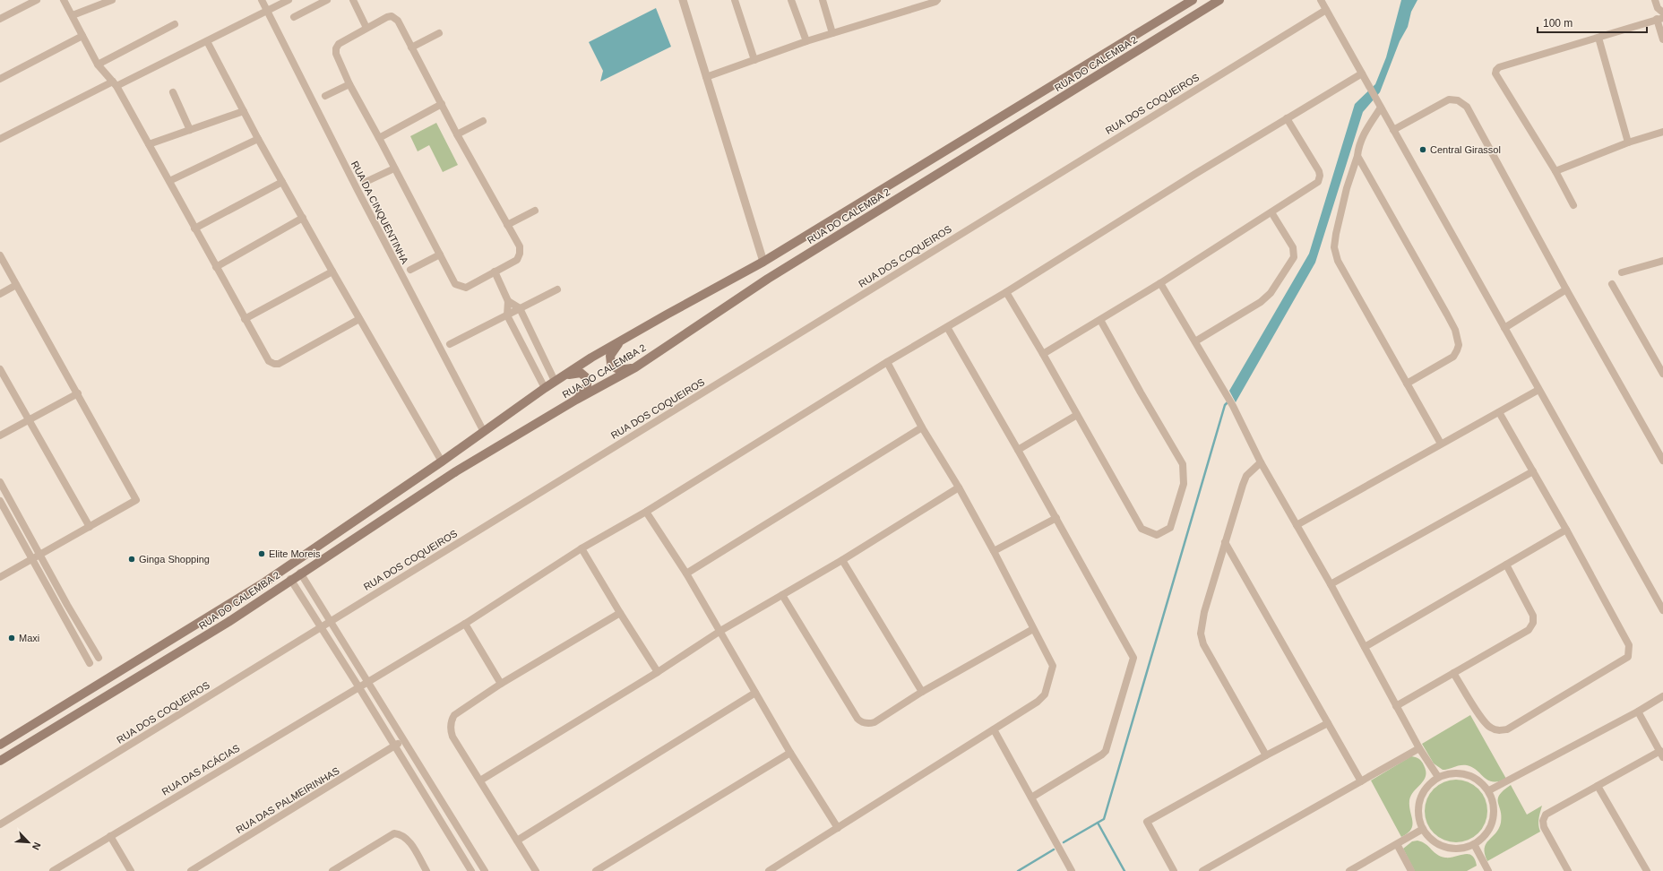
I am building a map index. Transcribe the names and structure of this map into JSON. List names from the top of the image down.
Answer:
{
  "streets": {
    "main road": ["RUA DO CALEMBA 2"],
    "street": [
      "RUA DOS COQUEIROS",
      "RUA DA CINQUENTINHA",
      "RUA DAS ACÁCIAS",
      "RUA DAS PALMEIRINHAS"
    ]
  },
  "crossings": [
    ["RUA DO CALEMBA 2", "RUA DA CINQUENTINHA"]
  ],
  "places": [
    "Central Girassol",
    "Elite Moreis",
    "Ginga Shopping",
    "Maxi"
  ],
  "scale_bar": "100 m",
  "north": "bottom right"
}
